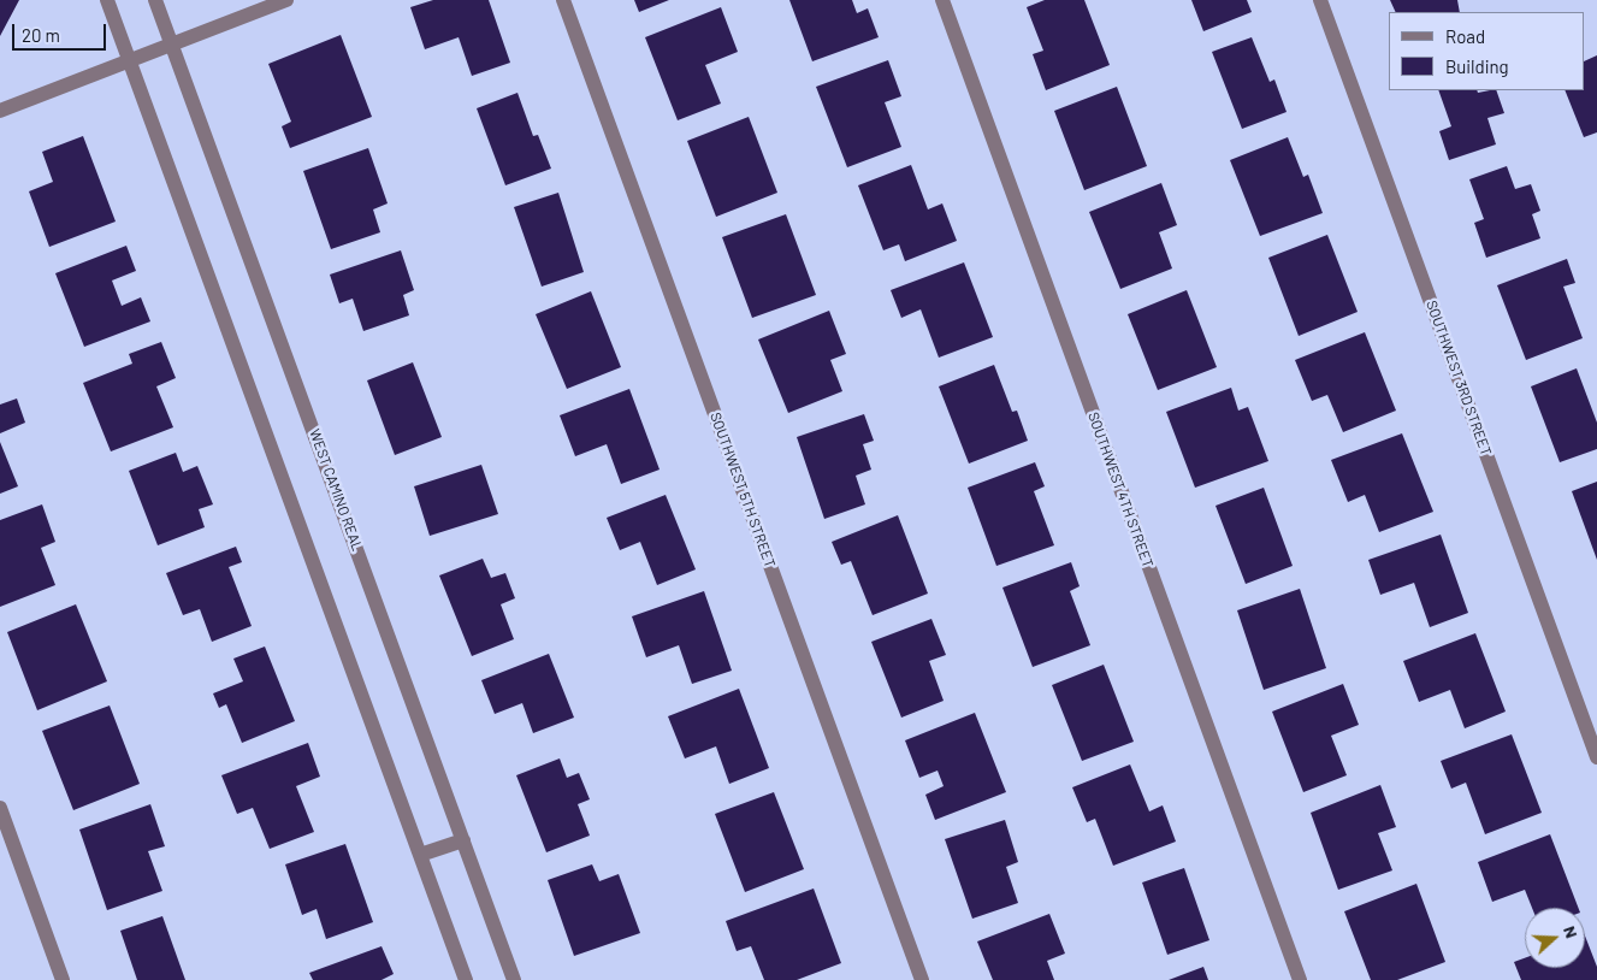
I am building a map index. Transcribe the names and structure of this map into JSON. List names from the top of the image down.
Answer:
{
  "streets": {
    "street": [
      "SOUTHWEST 3RD STREET",
      "WEST CAMINO REAL",
      "SOUTHWEST 5TH STREET",
      "SOUTHWEST 4TH STREET"
    ]
  },
  "legend": ["Road", "Building"],
  "scale_bar": "20 m",
  "north": "right"
}
